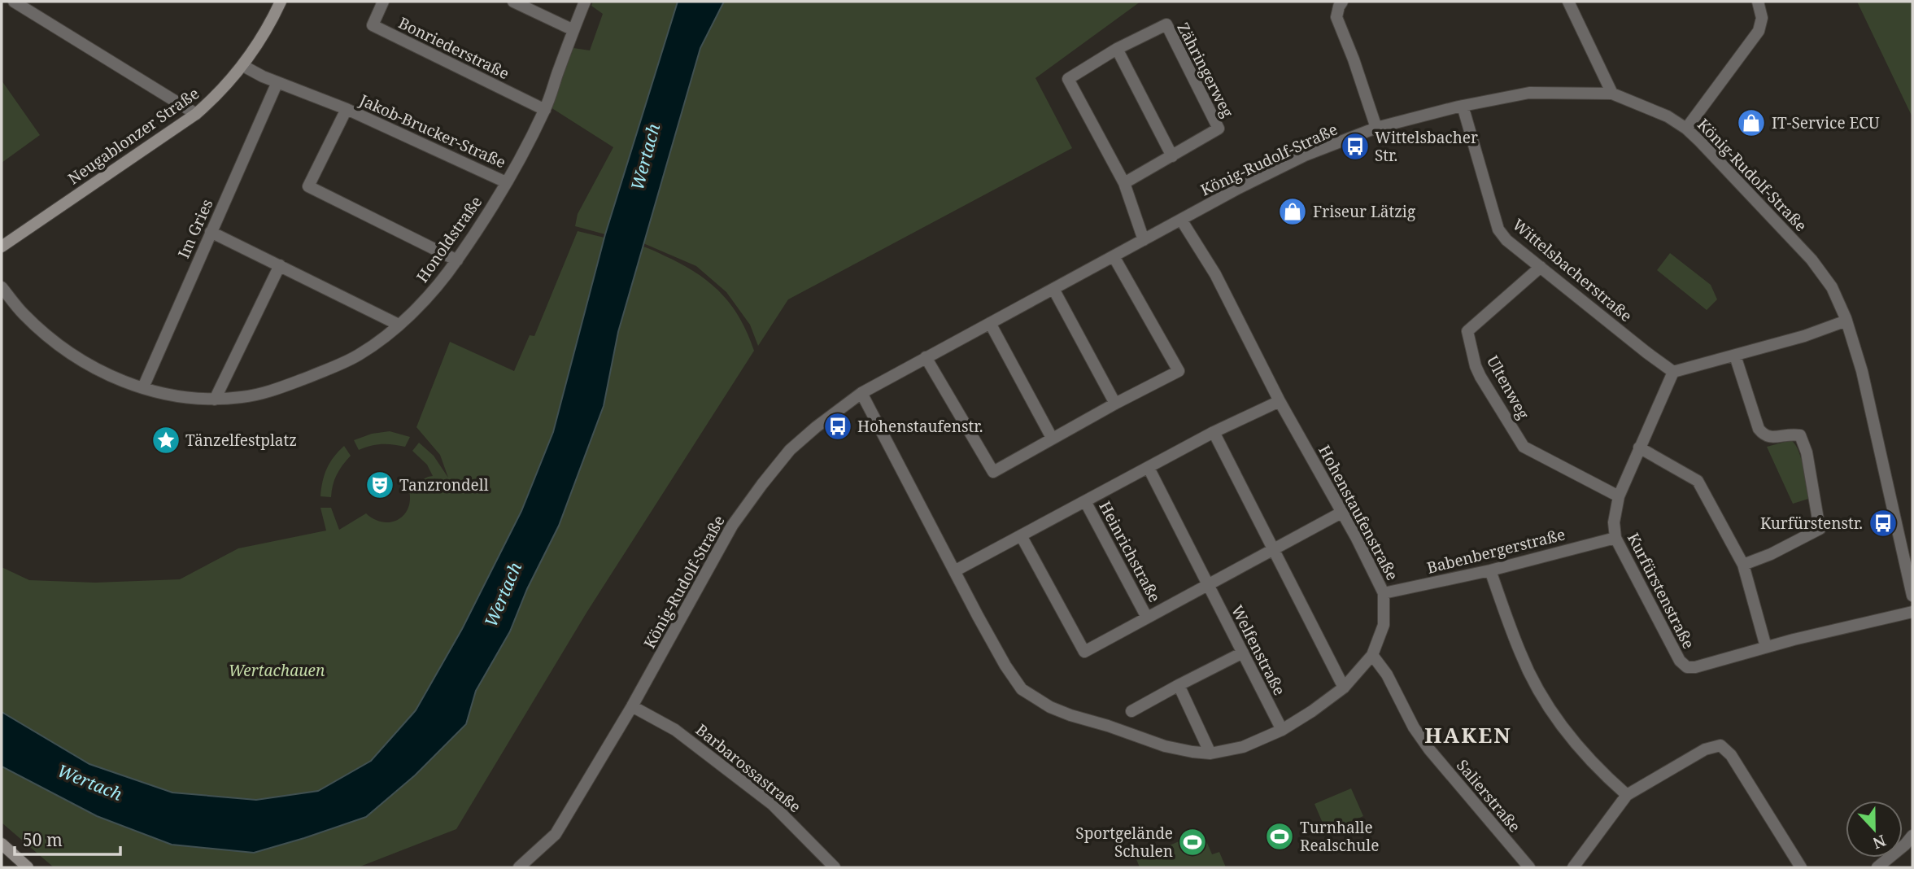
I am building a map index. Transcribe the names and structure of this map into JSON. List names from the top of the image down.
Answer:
{
  "streets": {
    "street": [
      "Bonriederstraße",
      "Zähringerweg",
      "Jakob-Brucker-Straße",
      "Neugablonzer Straße",
      "König-Rudolf-Straße",
      "Im Gries",
      "Honoldstraße",
      "Wittelsbacherstraße",
      "Ultenweg",
      "Hohenstaufenstraße",
      "Babenbergerstraße",
      "Heinrichstraße",
      "Kurfürstenstraße",
      "Welfenstraße",
      "Barbarossastraße",
      "Salierstraße"
    ]
  },
  "crossings": [
    ["Bonriederstraße", "Honoldstraße"],
    ["Zähringerweg", "König-Rudolf-Straße"],
    ["Jakob-Brucker-Straße", "Neugablonzer Straße"],
    ["Jakob-Brucker-Straße", "Im Gries"],
    ["Jakob-Brucker-Straße", "Honoldstraße"],
    ["König-Rudolf-Straße", "Wittelsbacherstraße"],
    ["König-Rudolf-Straße", "Hohenstaufenstraße"],
    ["König-Rudolf-Straße", "Barbarossastraße"],
    ["Im Gries", "Honoldstraße"],
    ["Wittelsbacherstraße", "Ultenweg"],
    ["Wittelsbacherstraße", "Kurfürstenstraße"],
    ["Ultenweg", "Kurfürstenstraße"],
    ["Hohenstaufenstraße", "Babenbergerstraße"],
    ["Hohenstaufenstraße", "Heinrichstraße"],
    ["Hohenstaufenstraße", "Welfenstraße"],
    ["Hohenstaufenstraße", "Salierstraße"],
    ["Babenbergerstraße", "Kurfürstenstraße"]
  ],
  "districts": ["HAKEN"],
  "water": ["Wertach"],
  "parks": ["Wertachauen"],
  "places": {
    "shop": ["IT-Service ECU", "Friseur Lätzig"],
    "bus stop": ["Wittelsbacher Str.", "Hohenstaufenstr.", "Kurfürstenstr."],
    "place": ["Tänzelfestplatz"],
    "theatre": ["Tanzrondell"],
    "sports": ["Turnhalle Realschule", "Sportgelände Schulen"]
  },
  "scale_bar": "50 m",
  "north": "bottom"
}
